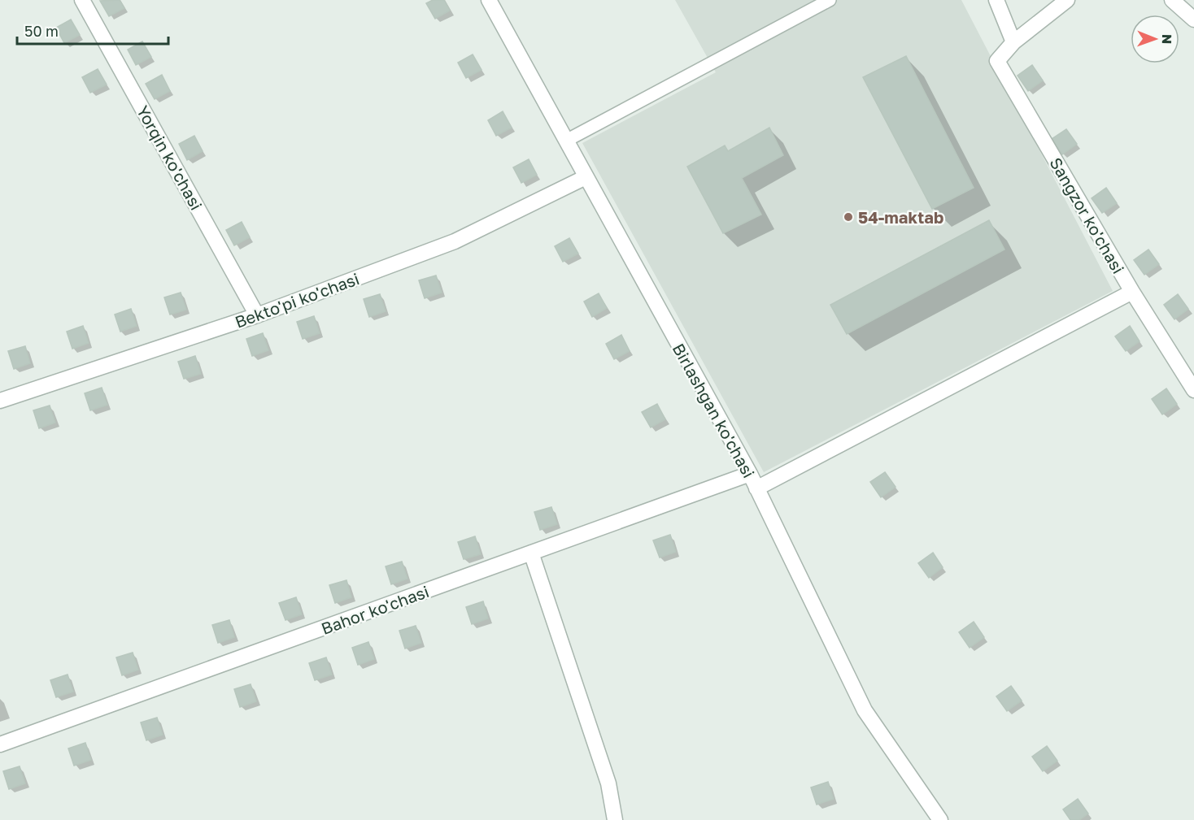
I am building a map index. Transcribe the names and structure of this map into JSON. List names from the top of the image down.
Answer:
{
  "streets": {
    "street": [
      "Yorqin ko'chasi",
      "Sangzor ko'chasi",
      "Bekto'pi ko'chasi",
      "Birlashgan ko'chasi",
      "Bahor ko'chasi"
    ]
  },
  "crossings": [
    ["Yorqin ko'chasi", "Bekto'pi ko'chasi"],
    ["Bekto'pi ko'chasi", "Birlashgan ko'chasi"],
    ["Birlashgan ko'chasi", "Bahor ko'chasi"]
  ],
  "places": ["54-maktab"],
  "scale_bar": "50 m",
  "north": "right"
}
